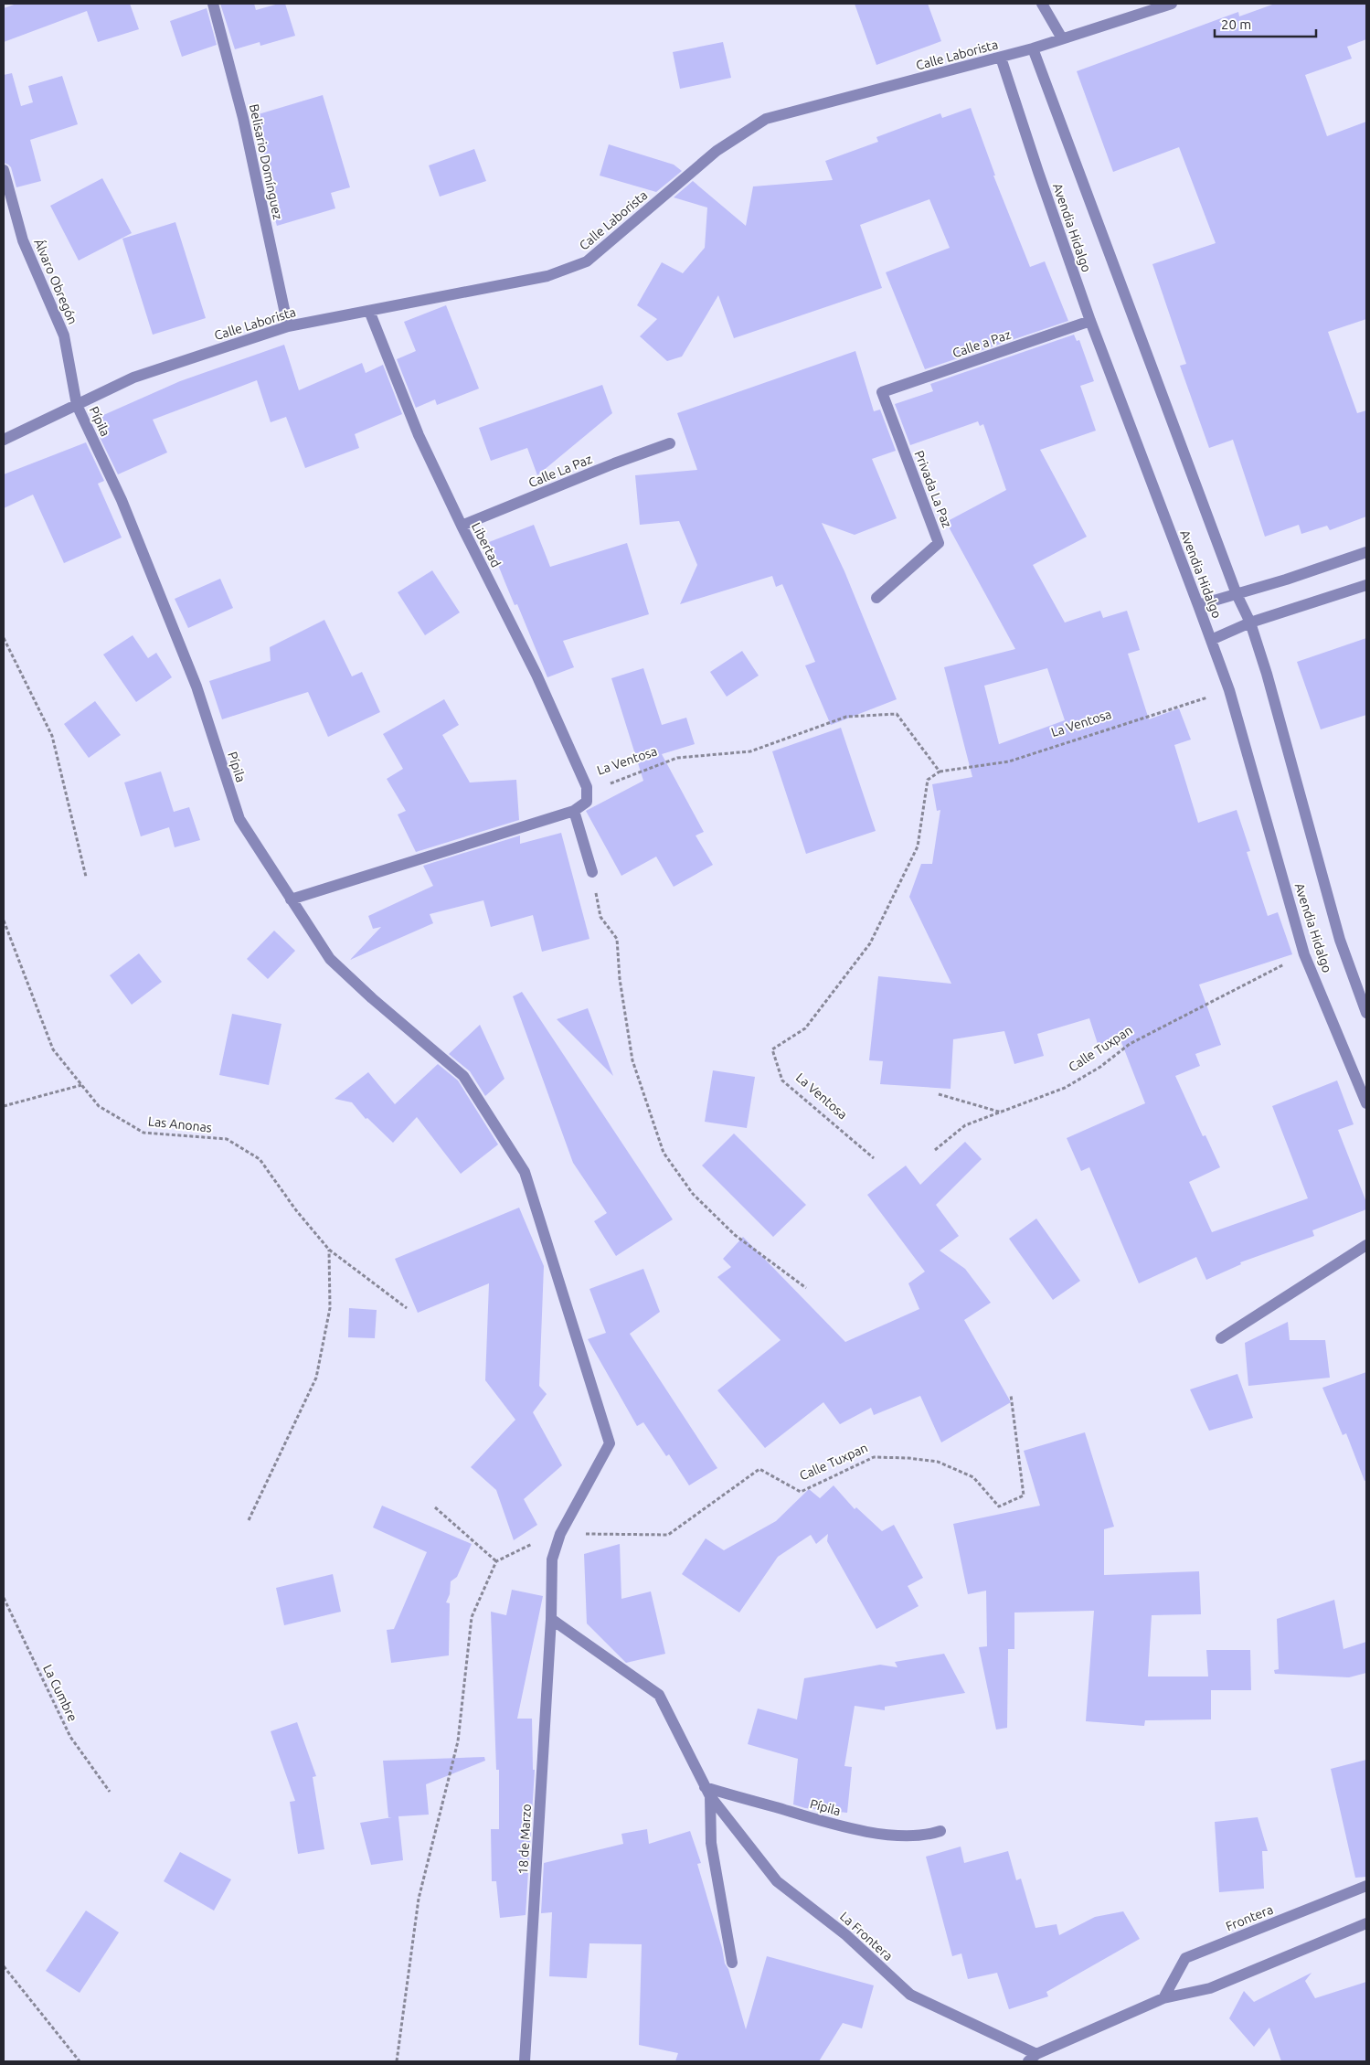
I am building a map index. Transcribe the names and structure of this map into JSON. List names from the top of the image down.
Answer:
{
  "streets": {
    "street": [
      "Calle Laborista",
      "Belisario Domínguez",
      "Avendia Hidalgo",
      "Álvaro Obregón",
      "Calle a Paz",
      "Pípila",
      "Calle La Paz",
      "Privada La Paz",
      "Libertad",
      "La Ventosa",
      "18 de Marzo",
      "Frontera",
      "La Frontera"
    ],
    "path": ["Calle Tuxpan", "Las Anonas", "La Cumbre"]
  },
  "crossings": [
    ["Calle Laborista", "Belisario Domínguez"],
    ["Calle Laborista", "Avendia Hidalgo"],
    ["Calle Laborista", "Álvaro Obregón"],
    ["Calle Laborista", "Pípila"],
    ["Calle Laborista", "Libertad"],
    ["Avendia Hidalgo", "Calle a Paz"],
    ["Avendia Hidalgo", "La Ventosa"],
    ["Avendia Hidalgo", "Calle Tuxpan"],
    ["Álvaro Obregón", "Pípila"],
    ["Calle a Paz", "Privada La Paz"],
    ["Pípila", "Calle Tuxpan"],
    ["Pípila", "18 de Marzo"],
    ["Pípila", "La Frontera"],
    ["Calle La Paz", "Libertad"],
    ["Libertad", "La Ventosa"],
    ["Calle Tuxpan", "18 de Marzo"]
  ],
  "scale_bar": "20 m"
}
